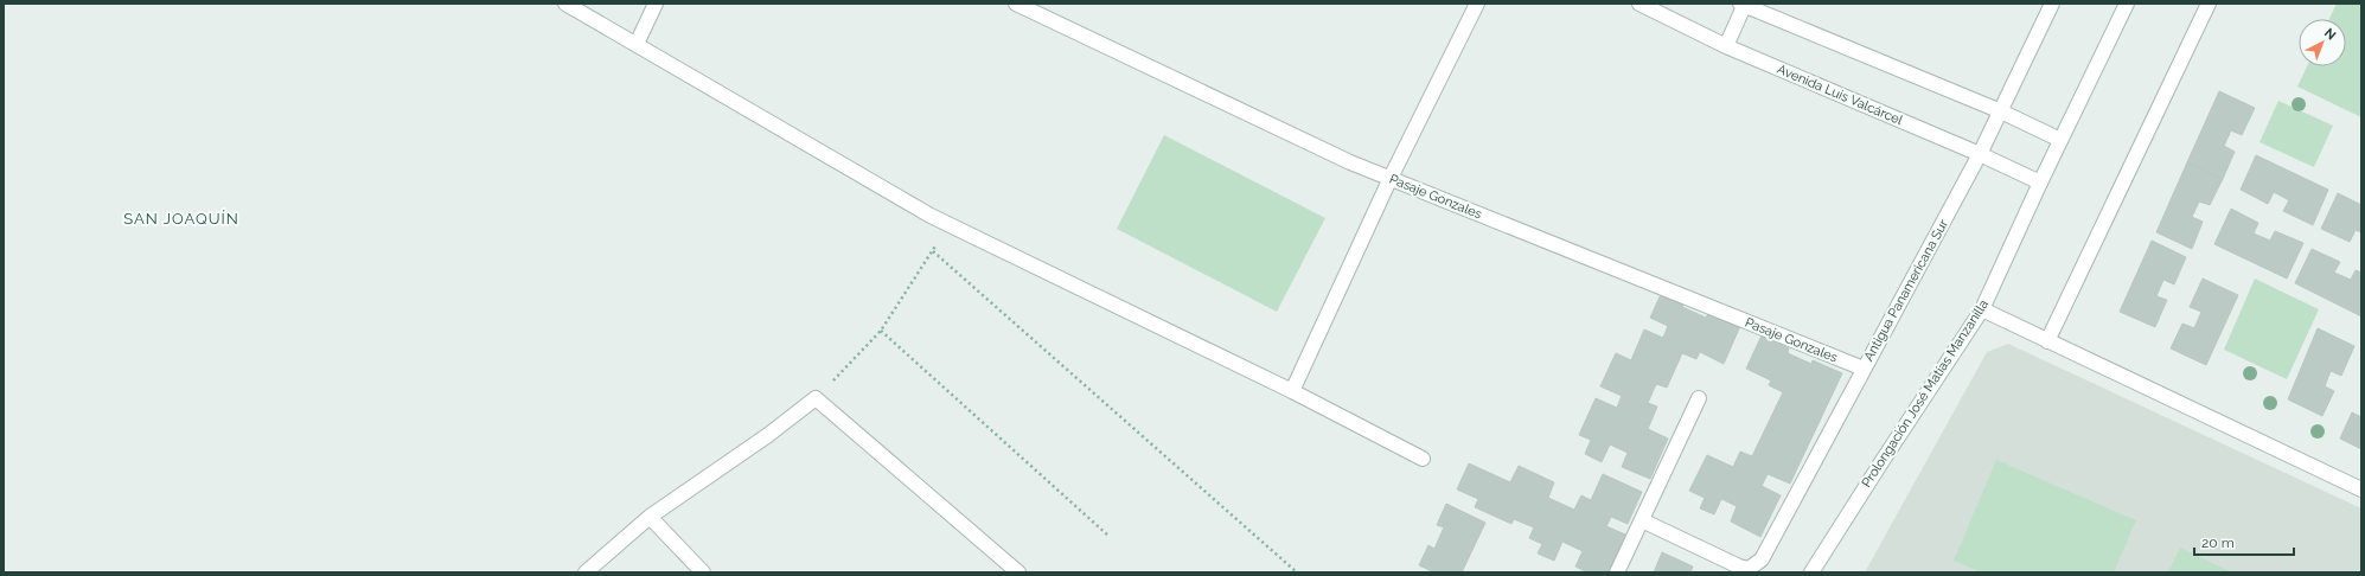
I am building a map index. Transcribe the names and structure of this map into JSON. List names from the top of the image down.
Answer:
{
  "streets": {
    "street": [
      "Avenida Luis Valcárcel",
      "Pasaje Gonzales",
      "Antigua Panamericana Sur",
      "Prolongación José Matías Manzanilla"
    ]
  },
  "crossings": [
    ["Avenida Luis Valcárcel", "Antigua Panamericana Sur"],
    ["Avenida Luis Valcárcel", "Prolongación José Matías Manzanilla"],
    ["Pasaje Gonzales", "Antigua Panamericana Sur"]
  ],
  "districts": ["SAN JOAQUÍN"],
  "scale_bar": "20 m",
  "north": "top right"
}
